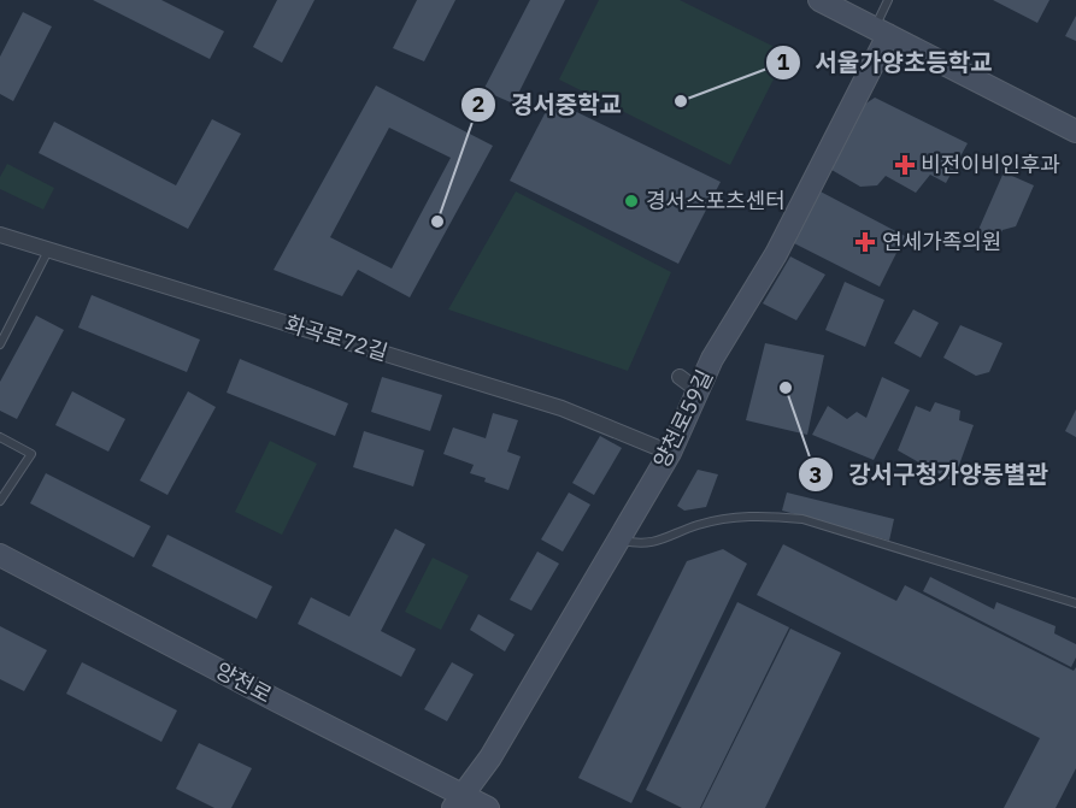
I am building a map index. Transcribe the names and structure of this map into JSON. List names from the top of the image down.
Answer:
{
  "streets": {
    "street": ["화곡로72길", "양천로59길", "양천로"]
  },
  "crossings": [
    ["화곡로72길", "양천로59길"],
    ["양천로59길", "양천로"]
  ],
  "places": {
    "other": [
      "서울가양초등학교",
      "경서스포츠센터",
      "경서중학교",
      "강서구청가양동별관"
    ],
    "health": ["비전이비인후과", "연세가족의원"]
  }
}
